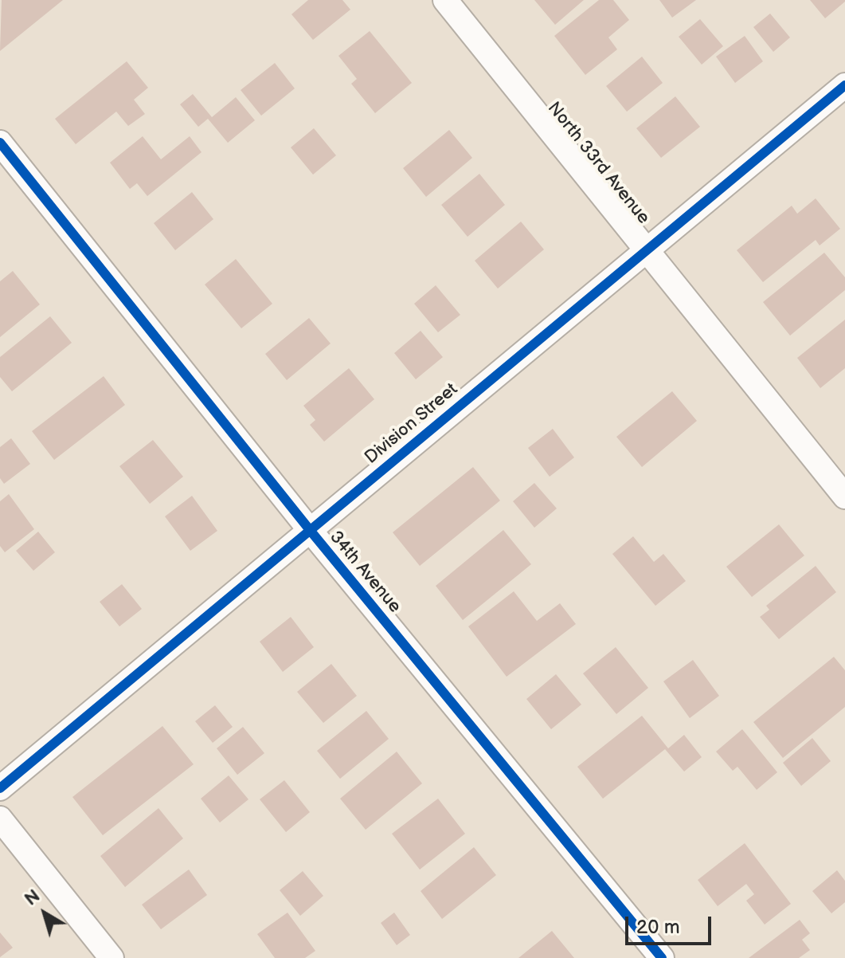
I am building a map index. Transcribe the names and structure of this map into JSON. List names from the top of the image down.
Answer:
{
  "streets": {
    "street": ["North 33rd Avenue", "Division Street", "34th Avenue"]
  },
  "crossings": [
    ["North 33rd Avenue", "Division Street"],
    ["Division Street", "34th Avenue"]
  ],
  "scale_bar": "20 m",
  "north": "top left"
}
